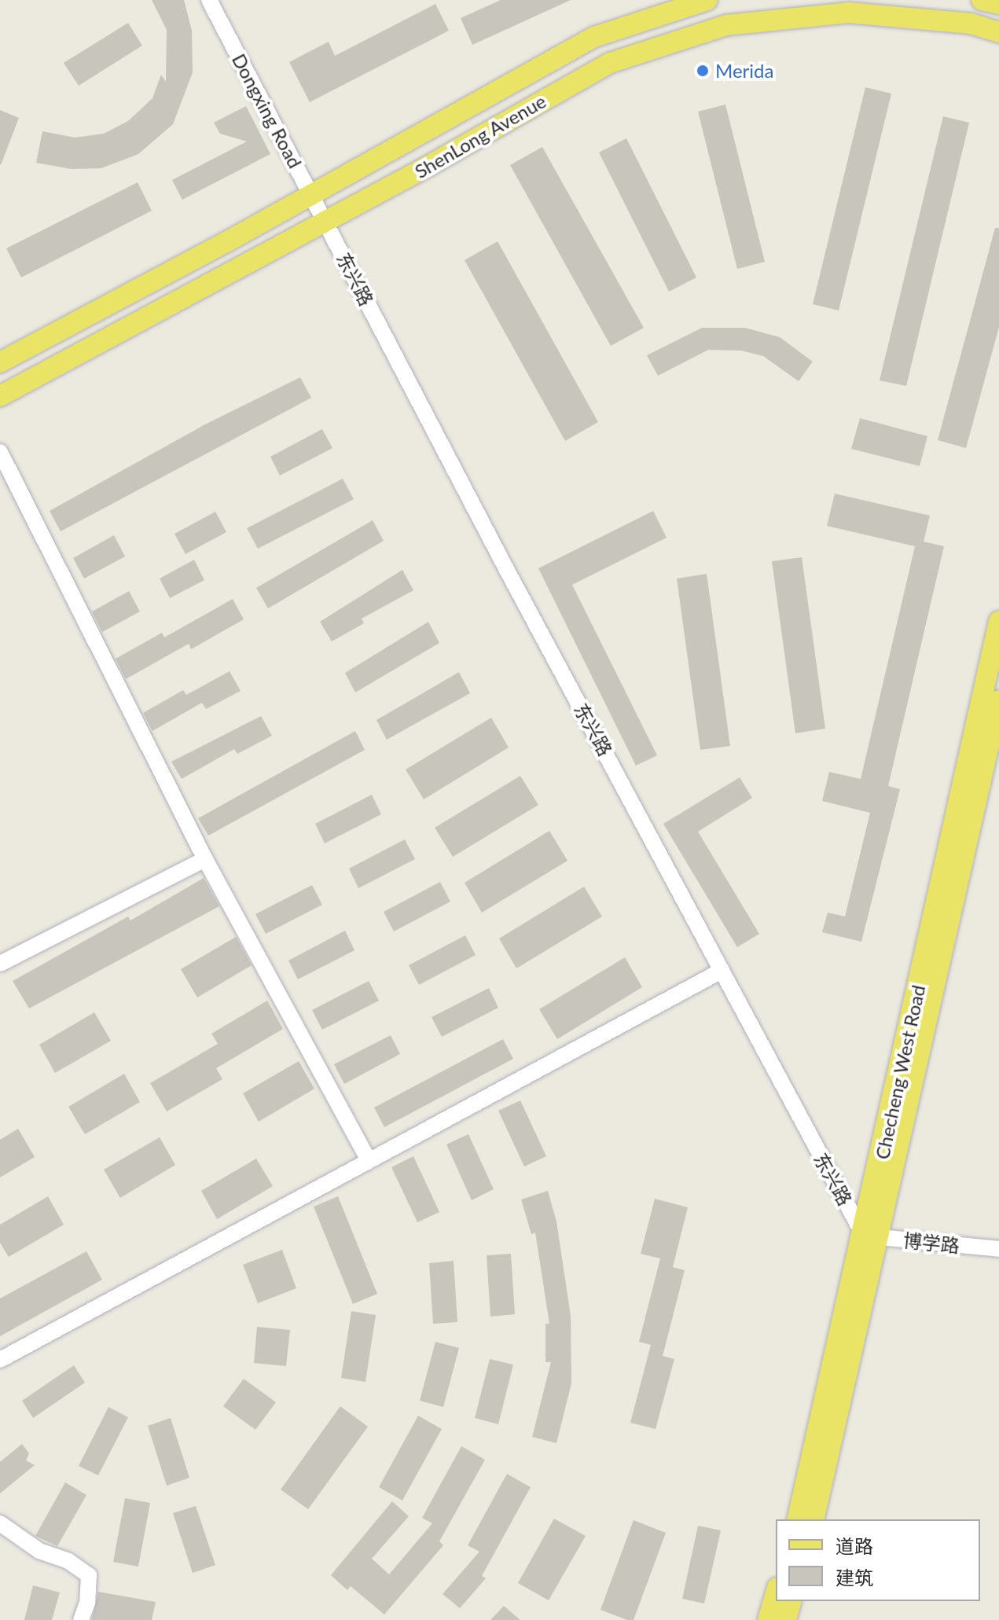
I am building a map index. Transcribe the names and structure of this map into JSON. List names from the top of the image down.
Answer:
{
  "streets": {
    "main road": ["ShenLong Avenue", "Checheng West Road"],
    "street": ["Dongxing Road", "东兴路", "博学路"]
  },
  "crossings": [
    ["Dongxing Road", "ShenLong Avenue"],
    ["Dongxing Road", "东兴路"],
    ["ShenLong Avenue", "东兴路"],
    ["东兴路", "Checheng West Road"],
    ["东兴路", "博学路"],
    ["Checheng West Road", "博学路"]
  ],
  "places": ["Merida"],
  "legend": ["道路", "建筑"]
}
